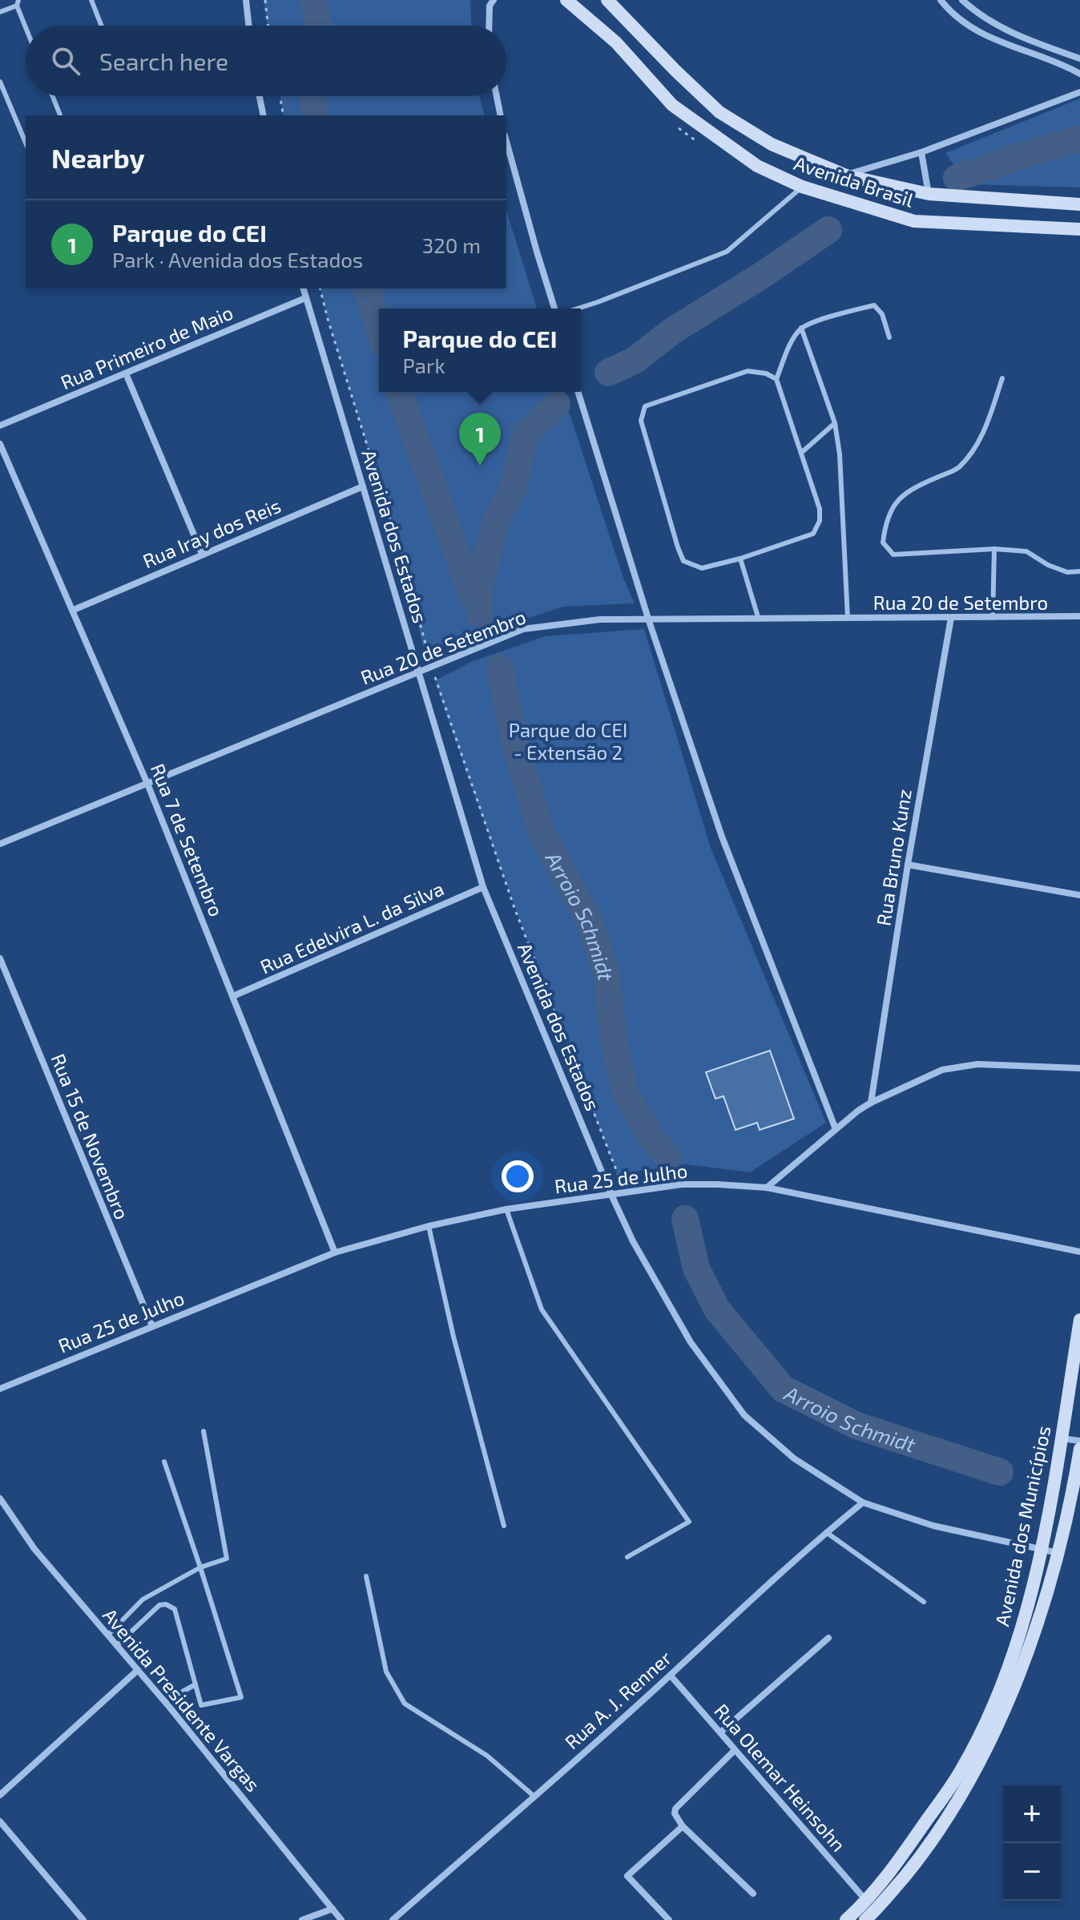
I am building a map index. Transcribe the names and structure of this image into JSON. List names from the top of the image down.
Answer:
{
  "streets": {
    "main road": ["Avenida Brasil", "Avenida dos Municípios"],
    "street": [
      "Rua Primeiro de Maio",
      "Rua Iray dos Reis",
      "Avenida dos Estados",
      "Rua 20 de Setembro",
      "Rua 7 de Setembro",
      "Rua Bruno Kunz",
      "Rua Edelvira L. da Silva",
      "Rua 15 de Novembro",
      "Rua 25 de Julho",
      "Avenida Presidente Vargas",
      "Rua A. J. Renner",
      "Rua Olemar Heinsohn"
    ]
  },
  "crossings": [
    ["Rua Primeiro de Maio", "Avenida dos Estados"],
    ["Rua Iray dos Reis", "Avenida dos Estados"],
    ["Rua Iray dos Reis", "Rua 7 de Setembro"],
    ["Avenida dos Estados", "Rua 20 de Setembro"],
    ["Avenida dos Estados", "Rua Edelvira L. da Silva"],
    ["Avenida dos Estados", "Rua 25 de Julho"],
    ["Avenida dos Estados", "Avenida dos Municípios"],
    ["Avenida dos Estados", "Rua A. J. Renner"],
    ["Rua 20 de Setembro", "Rua 7 de Setembro"],
    ["Rua 20 de Setembro", "Rua Bruno Kunz"],
    ["Rua 7 de Setembro", "Rua Edelvira L. da Silva"],
    ["Rua 7 de Setembro", "Rua 25 de Julho"],
    ["Rua 15 de Novembro", "Rua 25 de Julho"],
    ["Avenida dos Municípios", "Rua Olemar Heinsohn"],
    ["Rua A. J. Renner", "Rua Olemar Heinsohn"]
  ],
  "water": ["Arroio Schmidt"],
  "parks": ["Parque do CEI - Extensão 2"],
  "page": {
    "search": "Search here",
    "heading": "Nearby",
    "list": [
      {
        "mark": "1",
        "name": "Parque do CEI",
        "note": "Park · Avenida dos Estados",
        "value": "320 m"
      }
    ],
    "popup": ["Parque do CEI", "Park"],
    "pins": "1",
    "map_buttons": ["+", "−"]
  }
}
